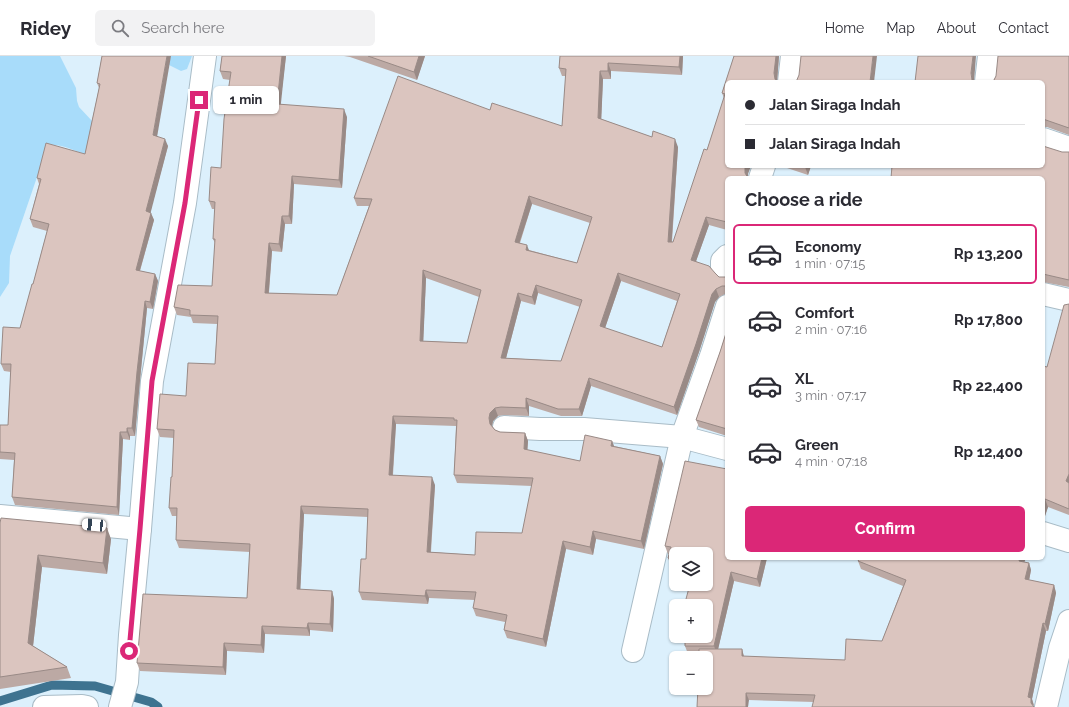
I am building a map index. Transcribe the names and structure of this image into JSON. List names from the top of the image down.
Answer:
{
  "page": {
    "header": "Ridey",
    "search": "Search here",
    "nav": [
      "Home",
      "Map",
      "About",
      "Contact"
    ],
    "banner": ["Jalan Siraga Indah", "Jalan Siraga Indah"],
    "bubble": "1 min",
    "heading": "Choose a ride",
    "list": [
      {
        "name": "Economy",
        "note": "1 min · 07:15",
        "value": "Rp 13,200"
      },
      {
        "name": "Comfort",
        "note": "2 min · 07:16",
        "value": "Rp 17,800"
      },
      {
        "name": "XL",
        "note": "3 min · 07:17",
        "value": "Rp 22,400"
      },
      {
        "name": "Green",
        "note": "4 min · 07:18",
        "value": "Rp 12,400"
      }
    ],
    "buttons": "Confirm",
    "map_buttons": ["+", "−"]
  }
}
